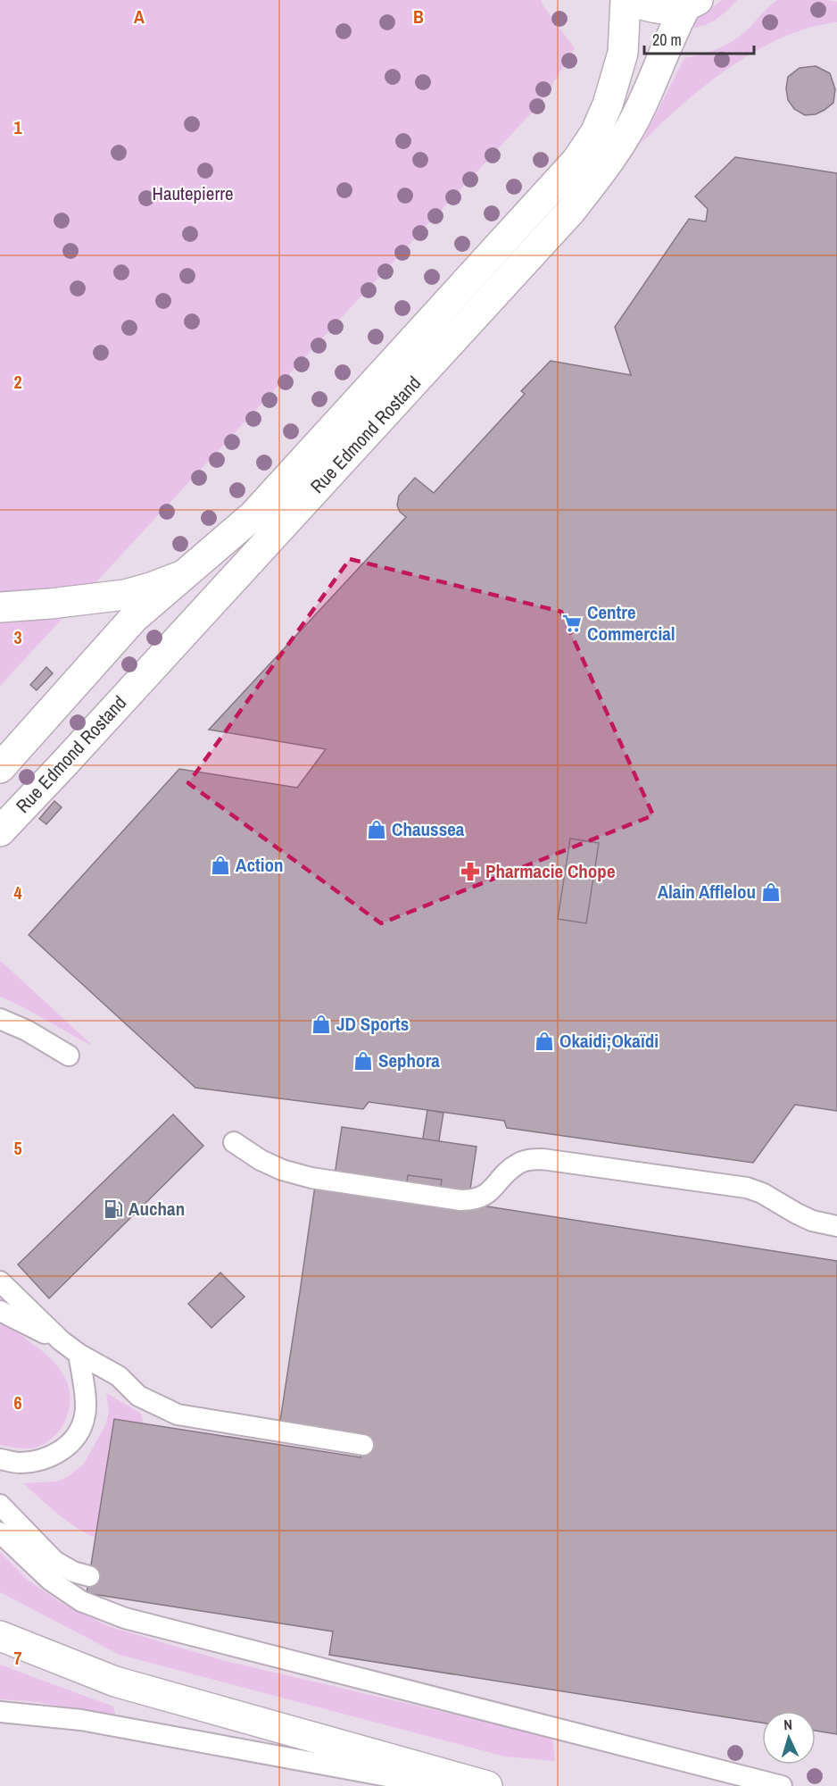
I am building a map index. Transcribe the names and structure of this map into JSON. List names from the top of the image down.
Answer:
{
  "streets": {
    "main road": ["Rue Edmond Rostand"]
  },
  "parks": ["Hautepierre"],
  "places": {
    "supermarket": ["Centre Commercial"],
    "shop": [
      "Chaussea",
      "Action",
      "Alain Afflelou",
      "JD Sports",
      "Okaidi;Okaïdi",
      "Sephora"
    ],
    "pharmacy": ["Pharmacie Chope"],
    "fuel station": ["Auchan"]
  },
  "scale_bar": "20 m",
  "north": "top",
  "grid": {
    "columns": ["A", "B"],
    "rows": [
      "1",
      "2",
      "3",
      "4",
      "5",
      "6",
      "7"
    ]
  }
}
